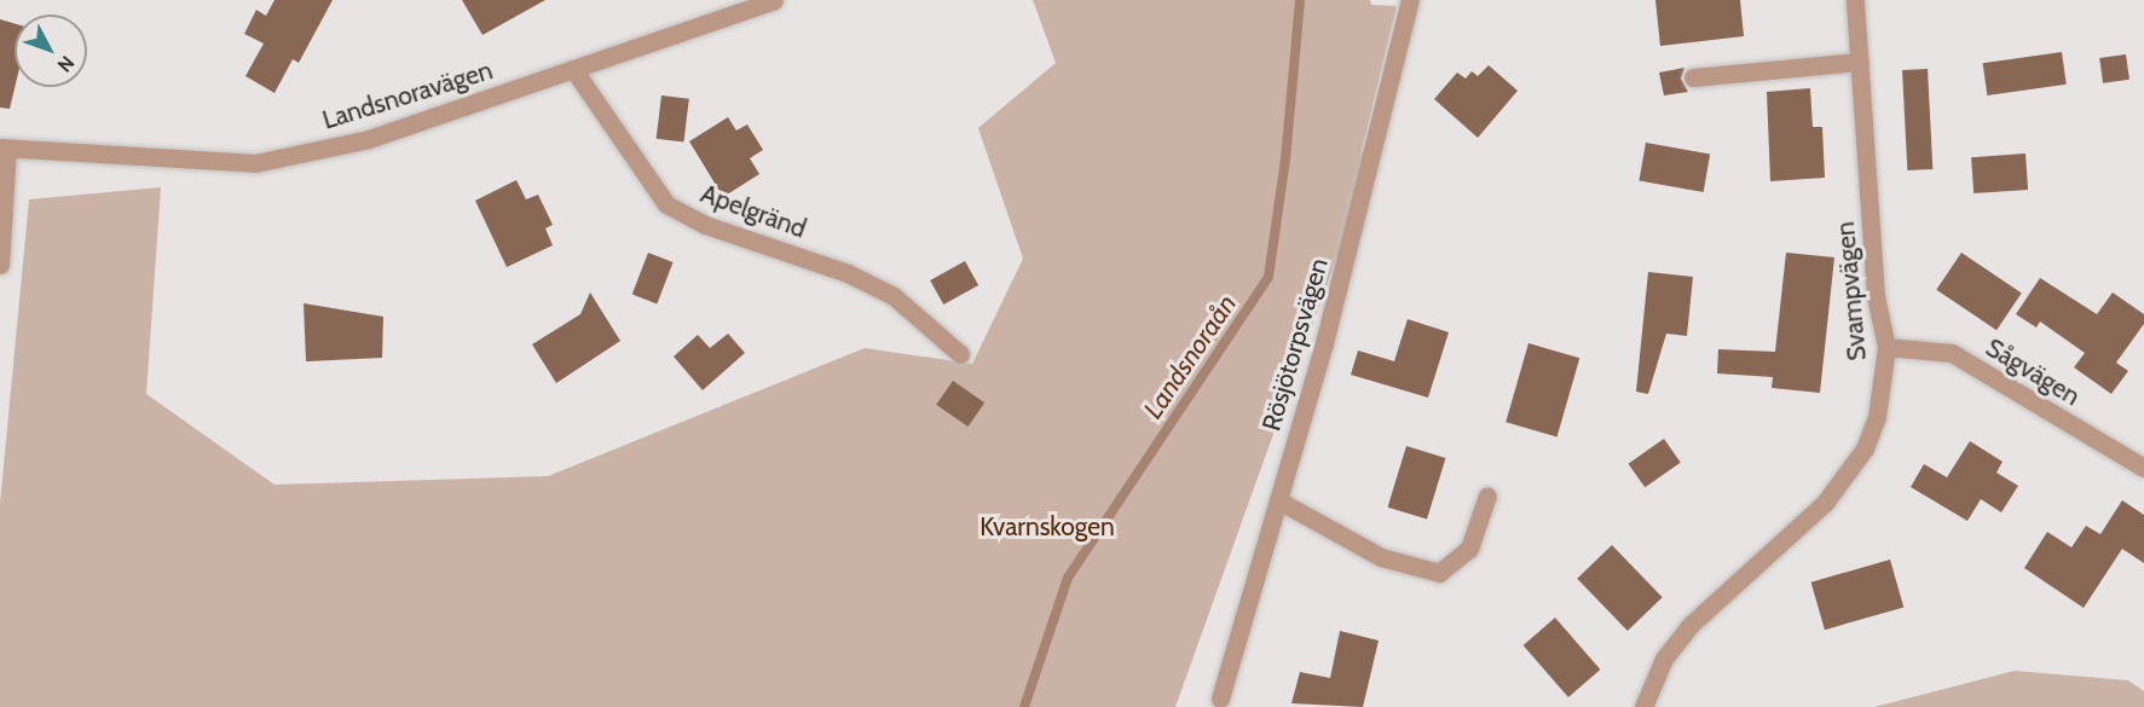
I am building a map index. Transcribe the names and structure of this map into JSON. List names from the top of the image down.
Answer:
{
  "streets": {
    "street": [
      "Landsnoravägen",
      "Apelgränd",
      "Svampvägen",
      "Rösjötorpsvägen",
      "Sågvägen"
    ]
  },
  "crossings": [
    ["Landsnoravägen", "Apelgränd"],
    ["Svampvägen", "Sågvägen"]
  ],
  "water": ["Landsnoraån"],
  "parks": ["Kvarnskogen"],
  "north": "bottom right"
}
